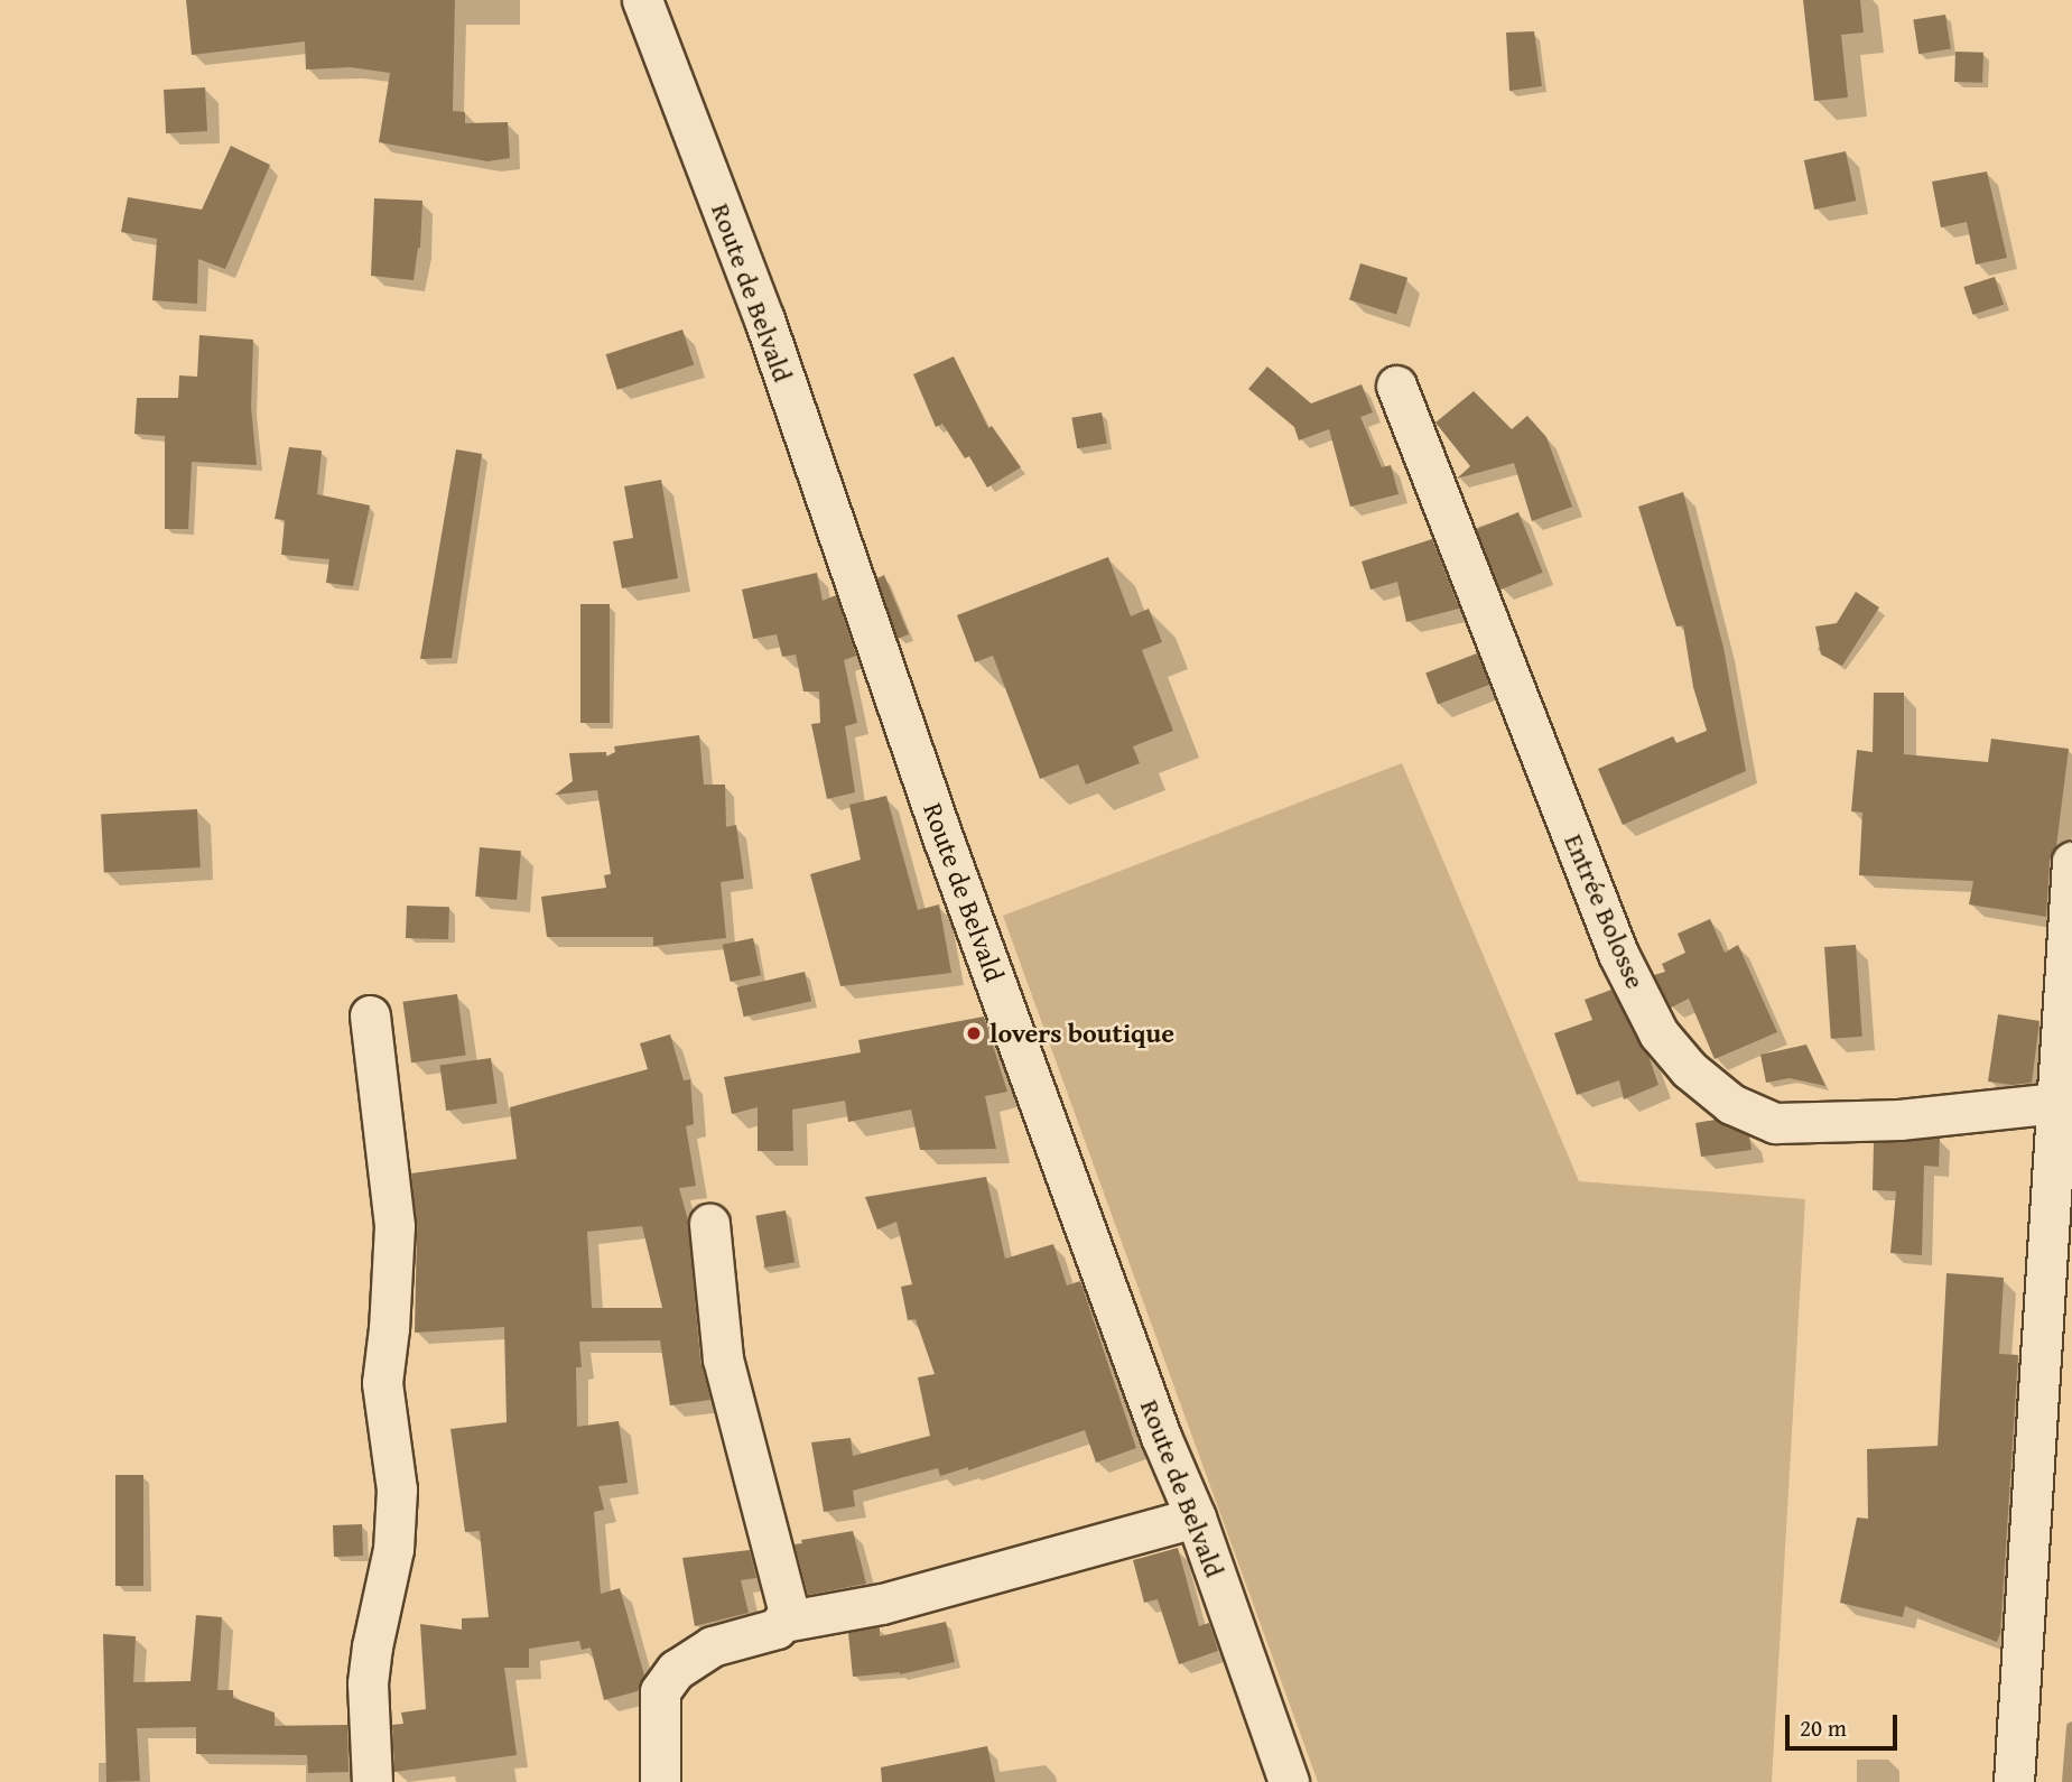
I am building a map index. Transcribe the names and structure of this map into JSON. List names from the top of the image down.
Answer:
{
  "streets": {
    "street": ["Route de Belvald", "Entrée Bolosse"]
  },
  "places": ["lovers boutique"],
  "scale_bar": "20 m"
}
